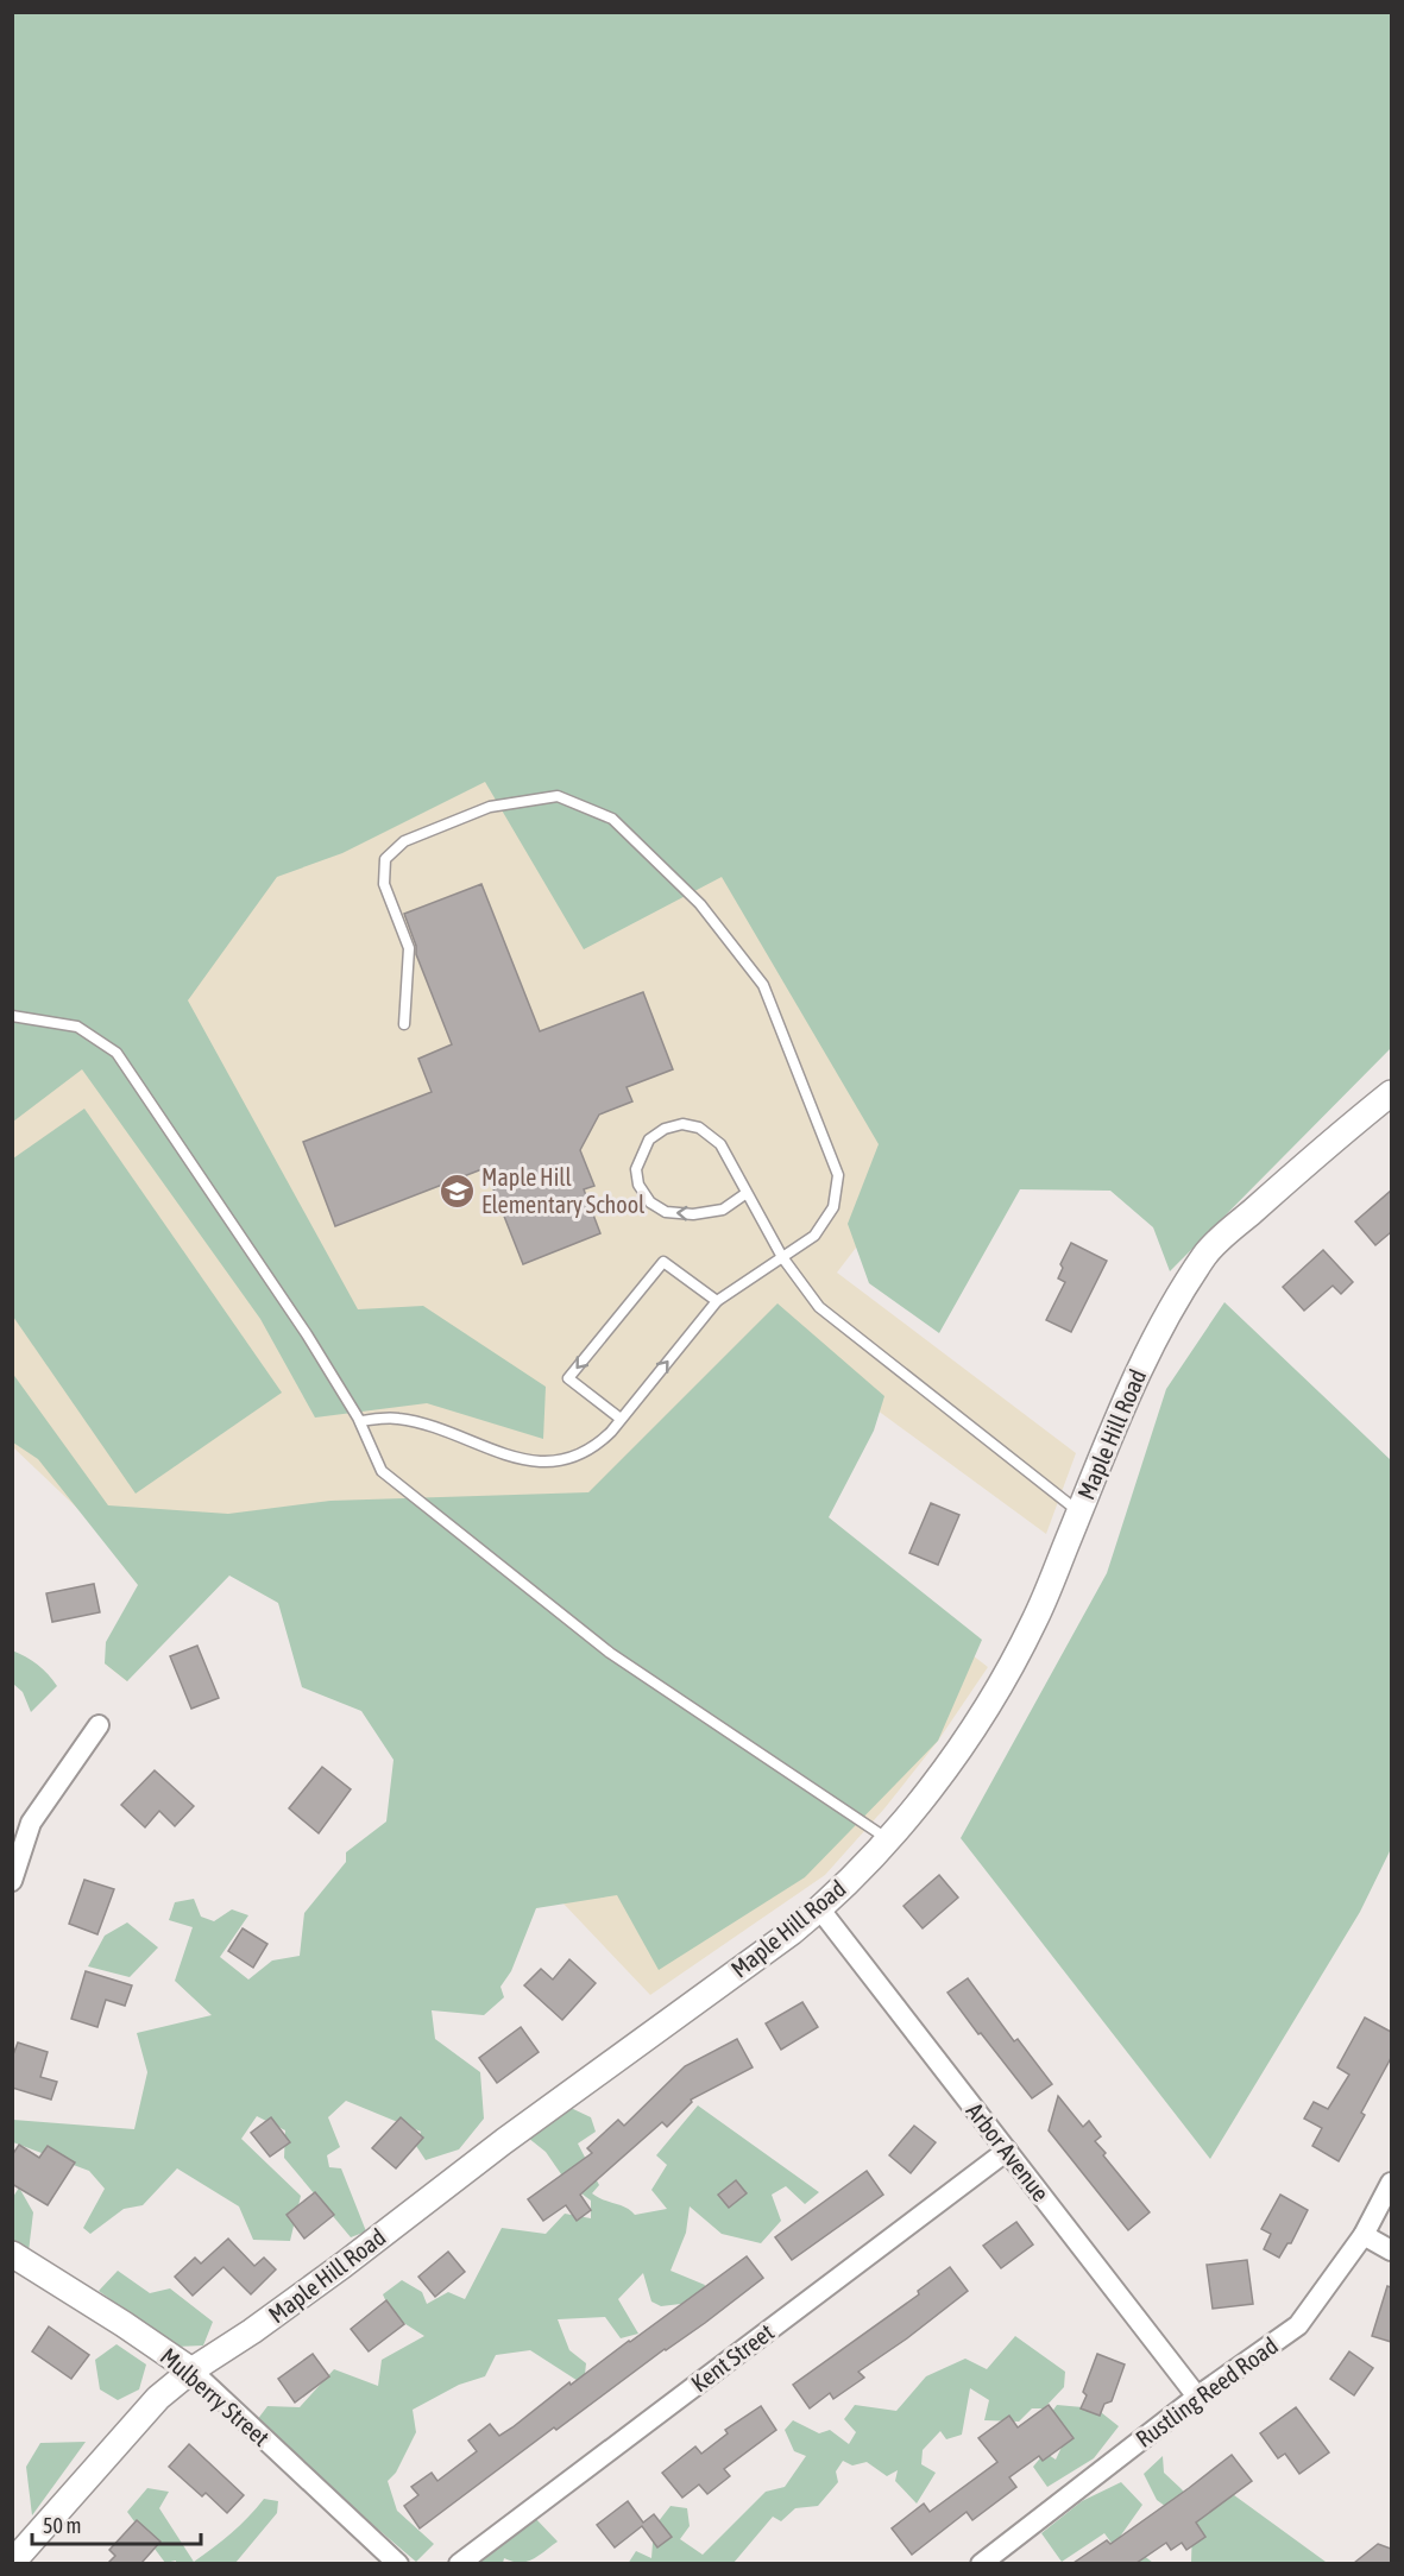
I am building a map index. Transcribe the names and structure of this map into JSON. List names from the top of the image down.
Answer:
{
  "streets": {
    "street": [
      "Maple Hill Road",
      "Arbor Avenue",
      "Kent Street",
      "Rustling Reed Road",
      "Mulberry Street"
    ]
  },
  "crossings": [
    ["Maple Hill Road", "Arbor Avenue"],
    ["Maple Hill Road", "Mulberry Street"],
    ["Arbor Avenue", "Kent Street"],
    ["Arbor Avenue", "Rustling Reed Road"]
  ],
  "places": {
    "school or university": ["Maple Hill Elementary School"]
  },
  "scale_bar": "50 m"
}
